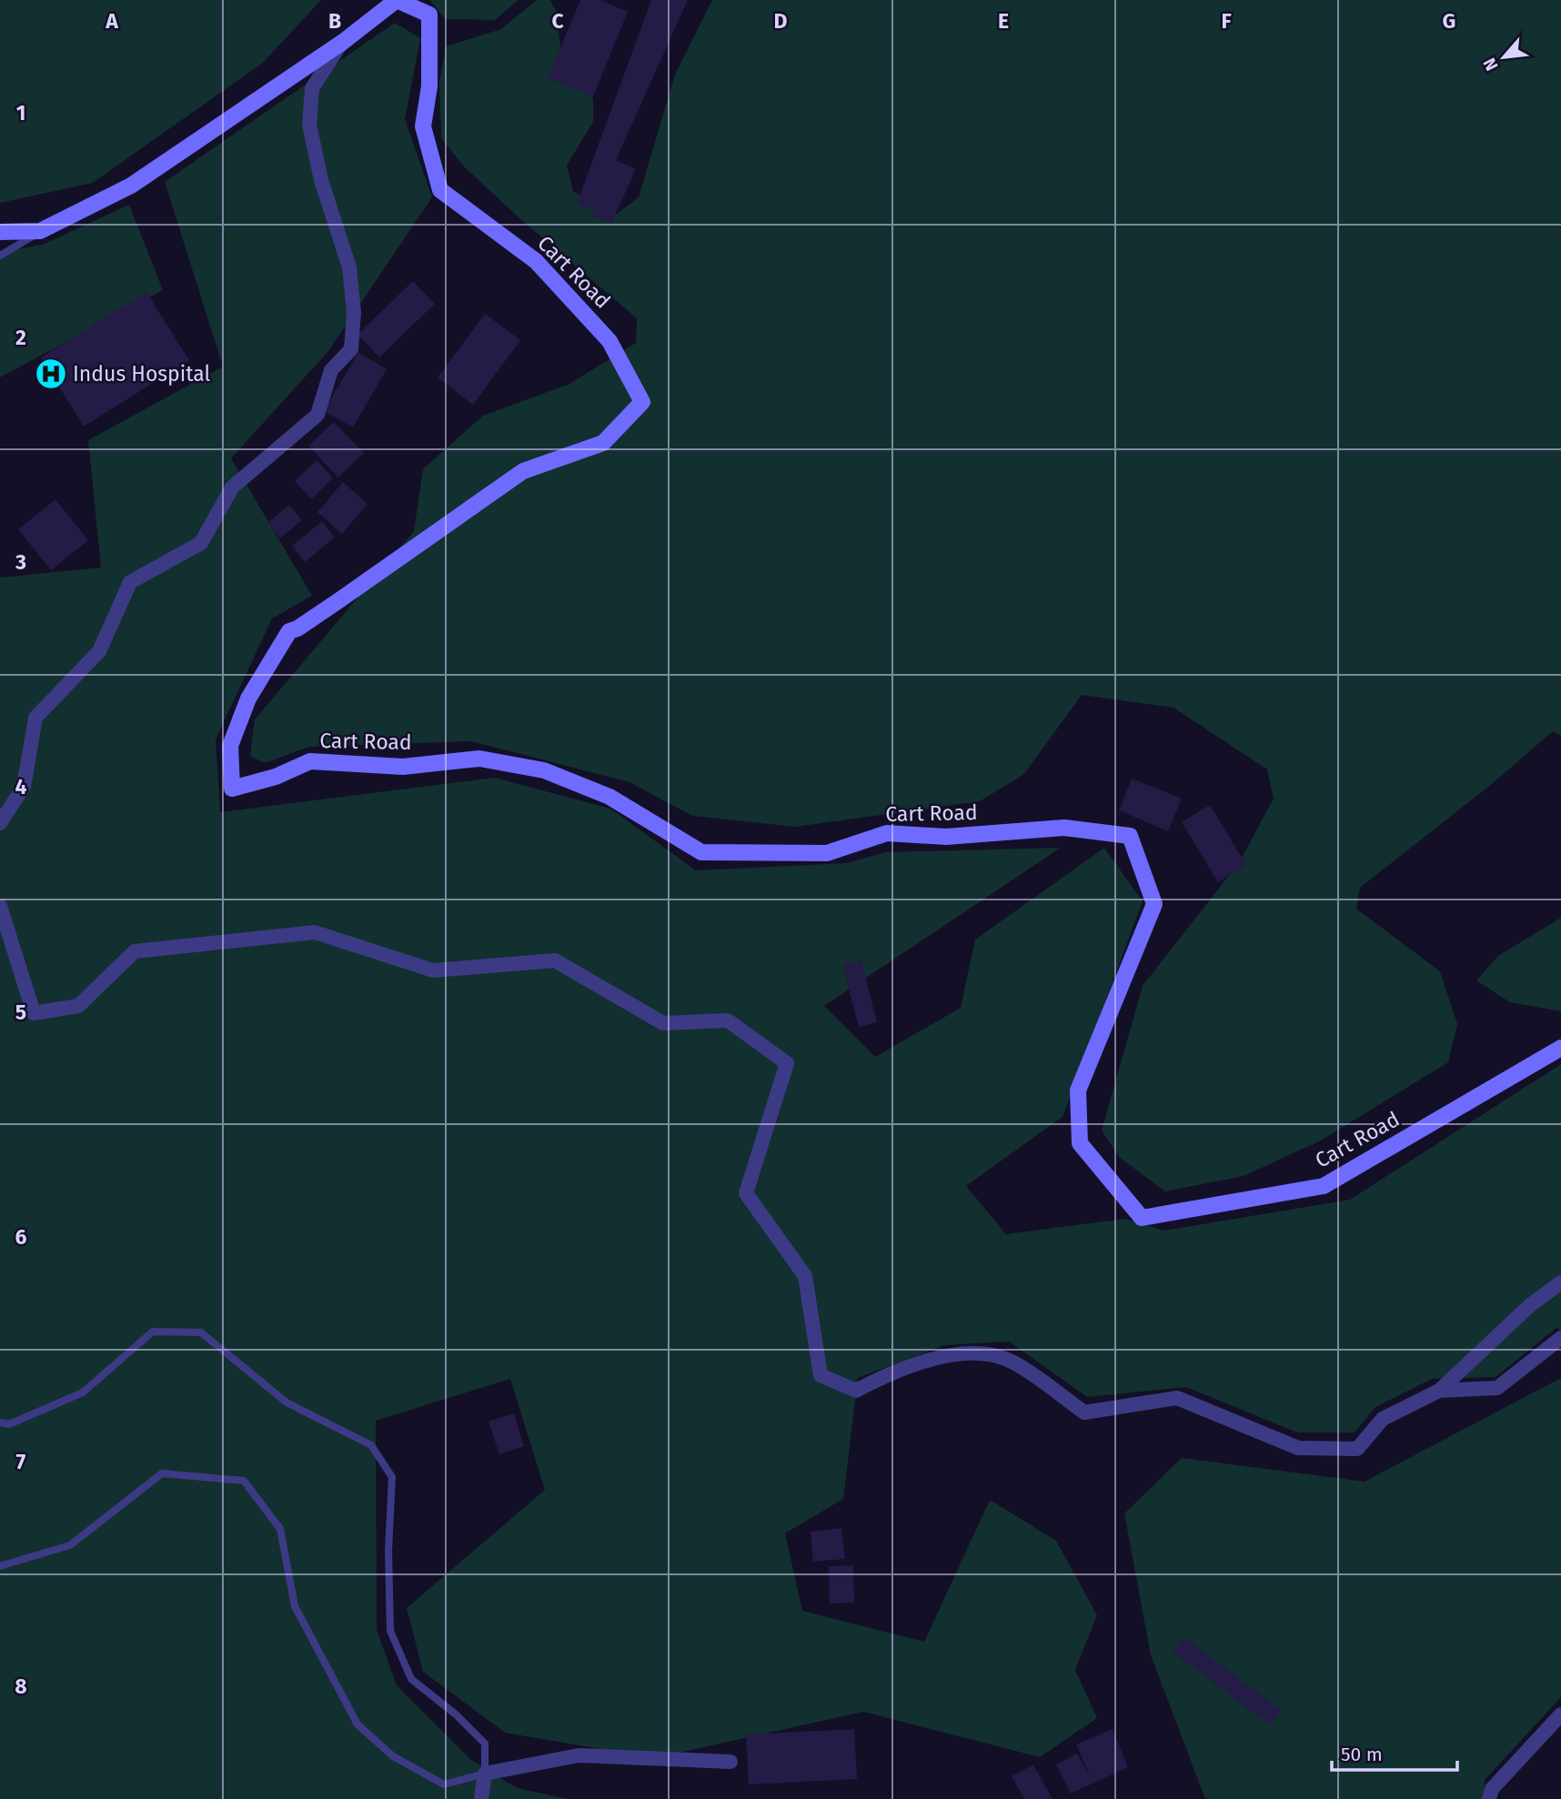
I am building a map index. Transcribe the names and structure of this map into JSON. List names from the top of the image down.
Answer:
{
  "streets": {
    "main road": ["Cart Road"]
  },
  "places": {
    "hospital": ["Indus Hospital"]
  },
  "scale_bar": "50 m",
  "north": "bottom left",
  "grid": {
    "columns": [
      "A",
      "B",
      "C",
      "D",
      "E",
      "F",
      "G"
    ],
    "rows": [
      "1",
      "2",
      "3",
      "4",
      "5",
      "6",
      "7",
      "8"
    ]
  }
}
